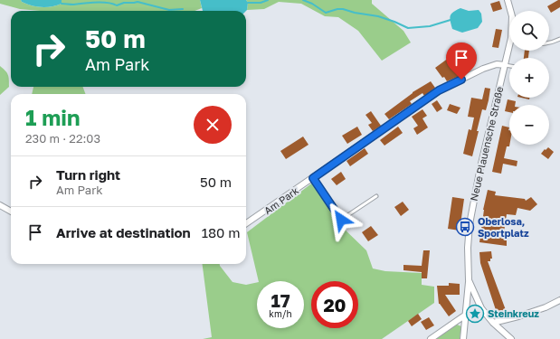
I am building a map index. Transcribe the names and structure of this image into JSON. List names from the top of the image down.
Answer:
{
  "streets": {
    "street": ["Neue Plauensche Straße", "Am Park"]
  },
  "crossings": [
    ["Neue Plauensche Straße", "Am Park"]
  ],
  "places": {
    "bus stop": ["Oberlosa, Sportplatz"],
    "place": ["Steinkreuz"]
  },
  "page": {
    "map_buttons": ["+", "−"],
    "turn": ["50 m", "Am Park"],
    "heading": ["1 min", "230 m · 22:03"],
    "list": [
      {
        "name": "Turn right",
        "note": "Am Park",
        "value": "50 m"
      },
      {
        "name": "Arrive at destination",
        "value": "180 m"
      }
    ],
    "speed": "17 km/h",
    "limit": "20"
  }
}
